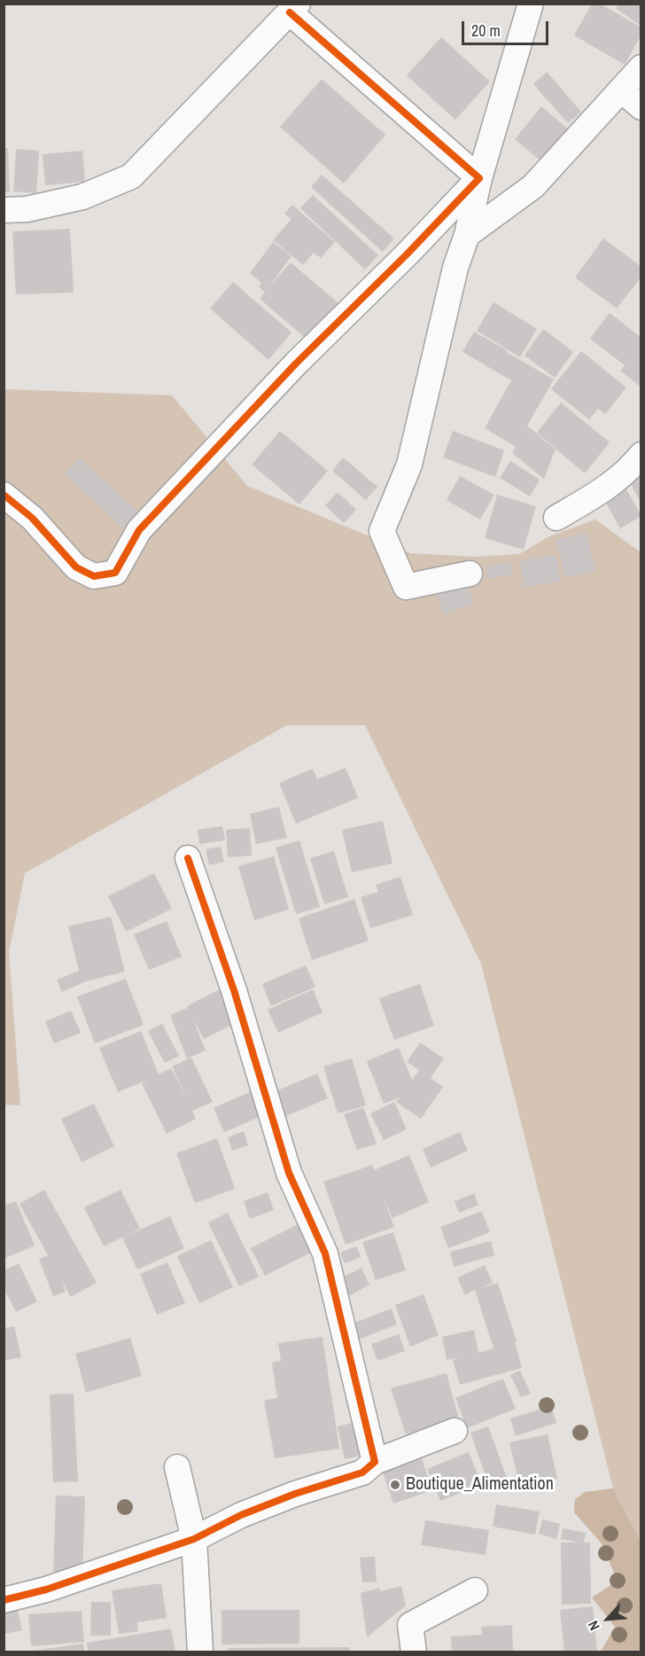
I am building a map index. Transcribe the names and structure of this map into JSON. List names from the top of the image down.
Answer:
{
  "places": ["Boutique_Alimentation"],
  "scale_bar": "20 m",
  "north": "bottom left"
}
